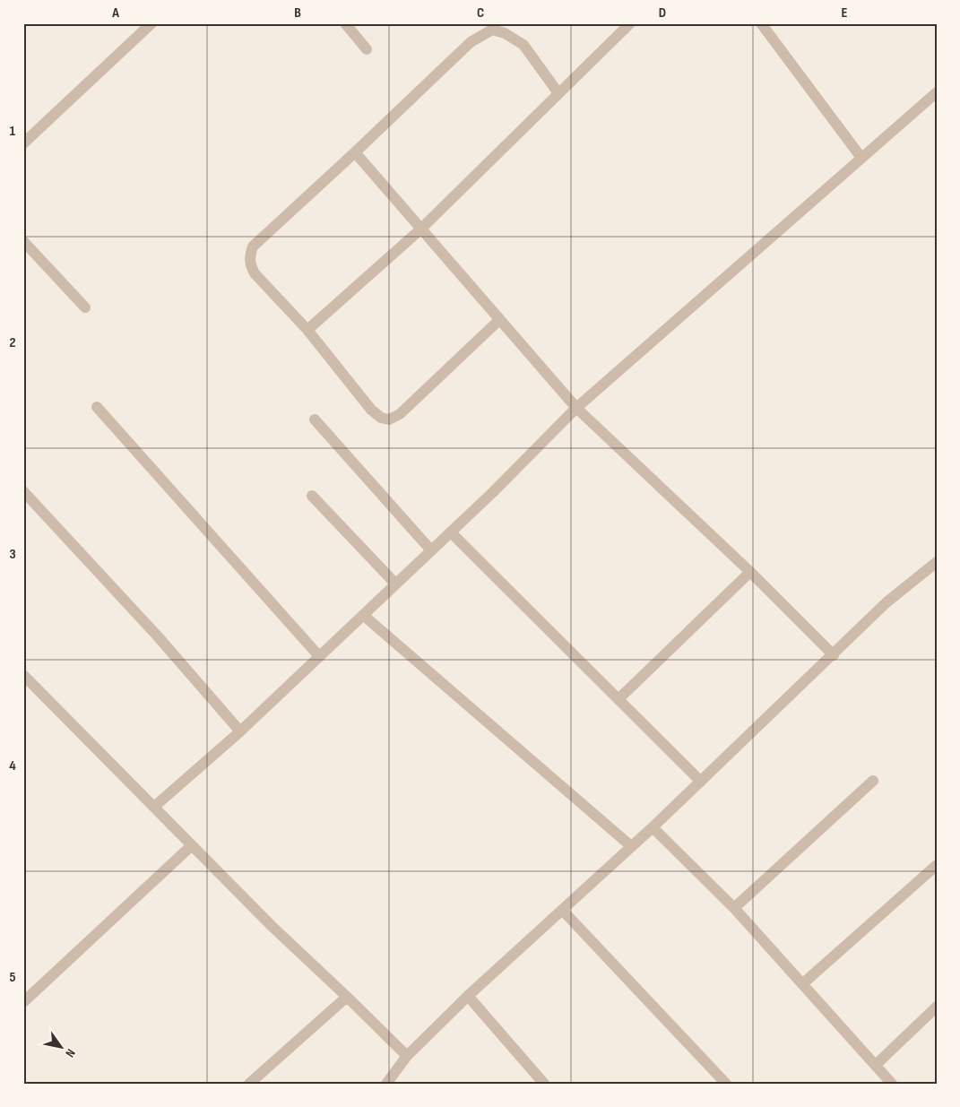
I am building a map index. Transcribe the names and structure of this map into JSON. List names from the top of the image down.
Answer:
{
  "north": "bottom right",
  "grid": {
    "columns": [
      "A",
      "B",
      "C",
      "D",
      "E"
    ],
    "rows": [
      "1",
      "2",
      "3",
      "4",
      "5"
    ]
  }
}
